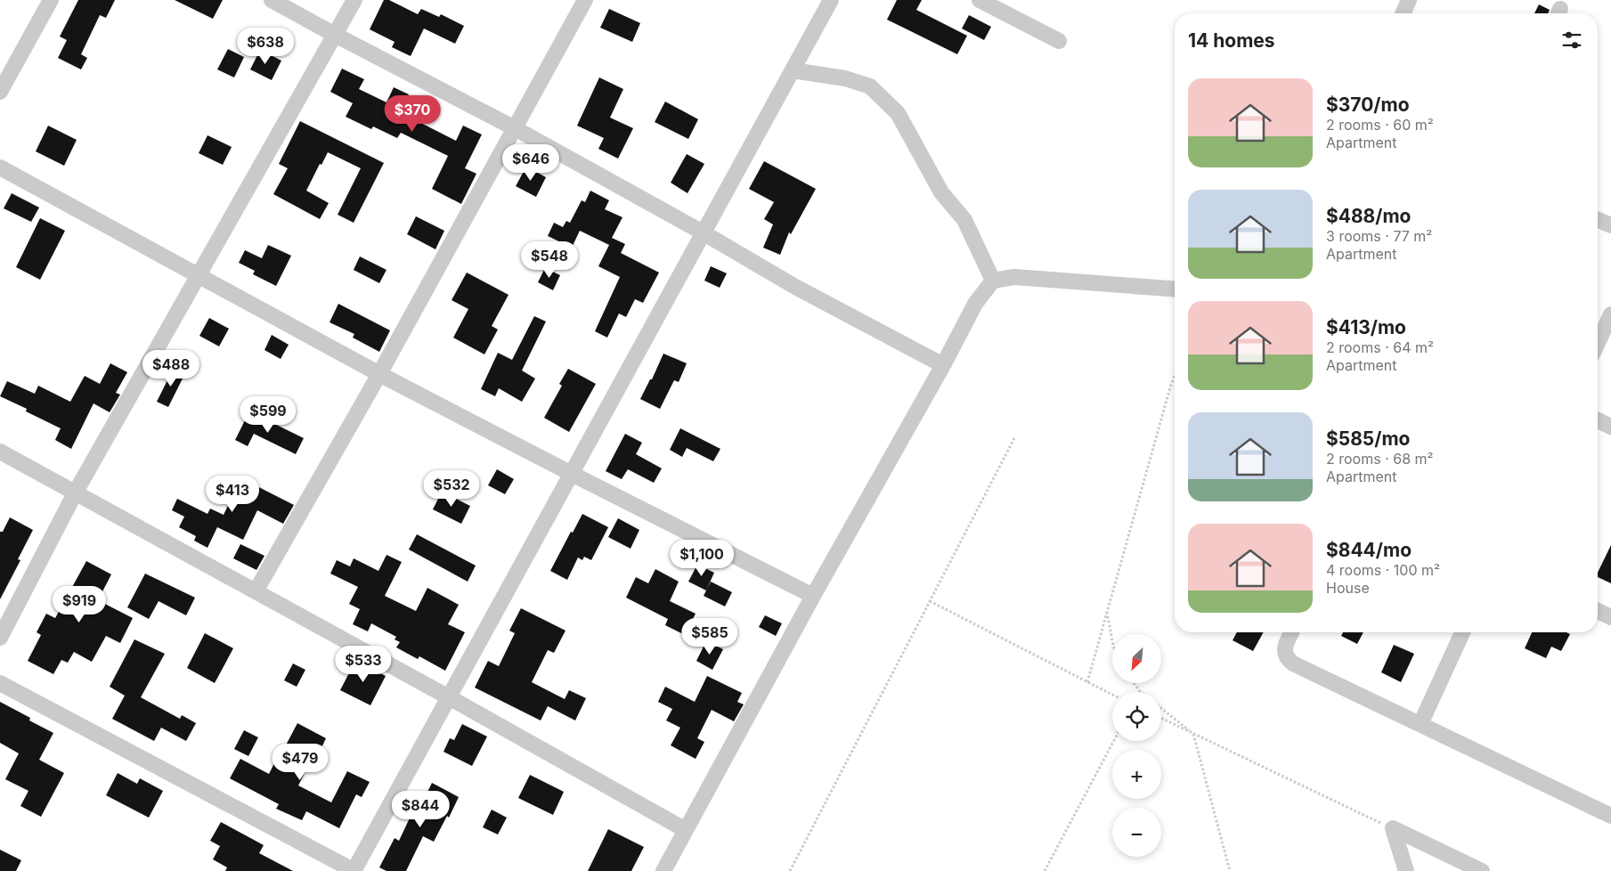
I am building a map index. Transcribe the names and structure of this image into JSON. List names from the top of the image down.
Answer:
{
  "north": "bottom left",
  "page": {
    "heading": "14 homes",
    "price": [
      "$638",
      "$370",
      "$646",
      "$548",
      "$488",
      "$599",
      "$532",
      "$413",
      "$1,100",
      "$919",
      "$585",
      "$533",
      "$479",
      "$844"
    ],
    "list": [
      {
        "name": "$370/mo",
        "note": "2 rooms · 60 m² · Apartment"
      },
      {
        "name": "$488/mo",
        "note": "3 rooms · 77 m² · Apartment"
      },
      {
        "name": "$413/mo",
        "note": "2 rooms · 64 m² · Apartment"
      },
      {
        "name": "$585/mo",
        "note": "2 rooms · 68 m² · Apartment"
      },
      {
        "name": "$844/mo",
        "note": "4 rooms · 100 m² · House"
      }
    ],
    "map_buttons": ["+", "−"]
  }
}
